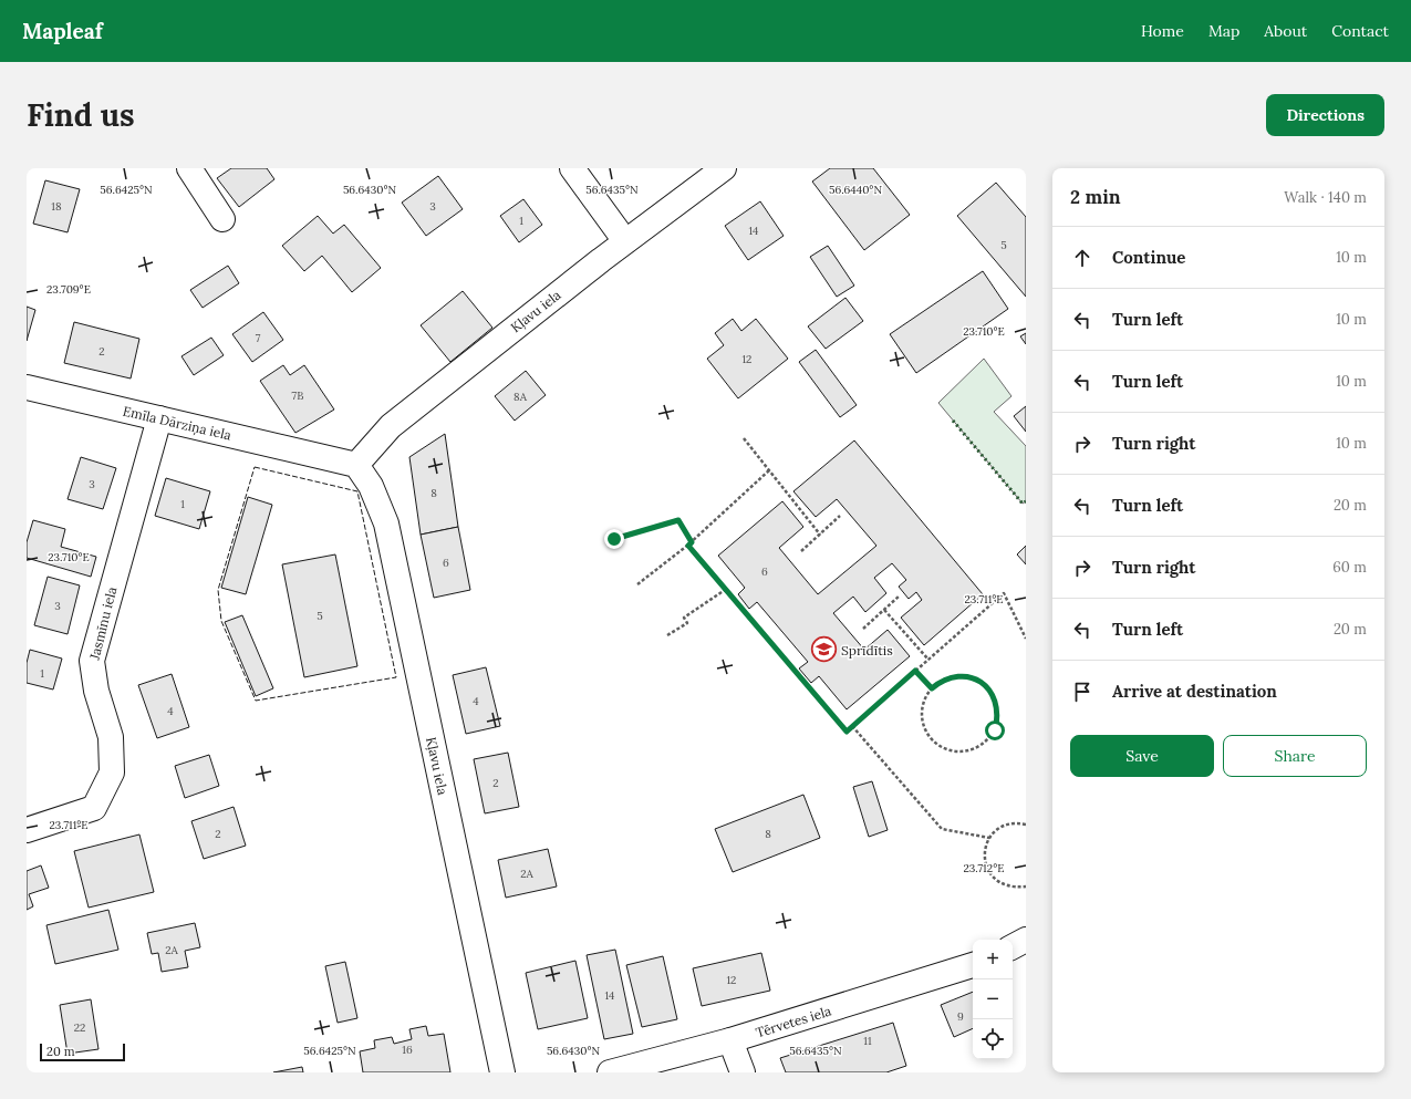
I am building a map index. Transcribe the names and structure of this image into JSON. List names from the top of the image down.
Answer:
{
  "streets": {
    "street": [
      "Kļavu iela",
      "Emīla Dārziņa iela",
      "Jasmīnu iela",
      "Tērvetes iela"
    ]
  },
  "crossings": [
    ["Kļavu iela", "Emīla Dārziņa iela"],
    ["Emīla Dārziņa iela", "Jasmīnu iela"]
  ],
  "places": {
    "school or university": ["Sprīdītis"]
  },
  "house_numbers": [
    "18",
    "3",
    "1",
    "14",
    "5",
    "7",
    "2",
    "12",
    "7B",
    "8A",
    "3",
    "8",
    "1",
    "6",
    "6",
    "3",
    "5",
    "1",
    "4",
    "4",
    "2",
    "2",
    "8",
    "2A",
    "2A",
    "12",
    "14",
    "9",
    "22",
    "11",
    "16"
  ],
  "scale_bar": "20 m",
  "page": {
    "header": "Mapleaf",
    "nav": [
      "Home",
      "Map",
      "About",
      "Contact"
    ],
    "buttons": [
      "Directions",
      ["Save", "Share"]
    ],
    "title": "Find us",
    "heading": ["2 min", "Walk · 140 m"],
    "list": [
      ["Continue", "10 m"],
      ["Turn left", "10 m"],
      ["Turn left", "10 m"],
      ["Turn right", "10 m"],
      ["Turn left", "20 m"],
      ["Turn right", "60 m"],
      ["Turn left", "20 m"],
      "Arrive at destination"
    ],
    "map_buttons": ["+", "−"],
    "scale": "20 m"
  },
  "coordinates": [
    "56.6425°N",
    "56.6430°N",
    "56.6435°N",
    "56.6440°N",
    "23.709°E",
    "23.710°E",
    "23.711°E",
    "23.712°E"
  ]
}
